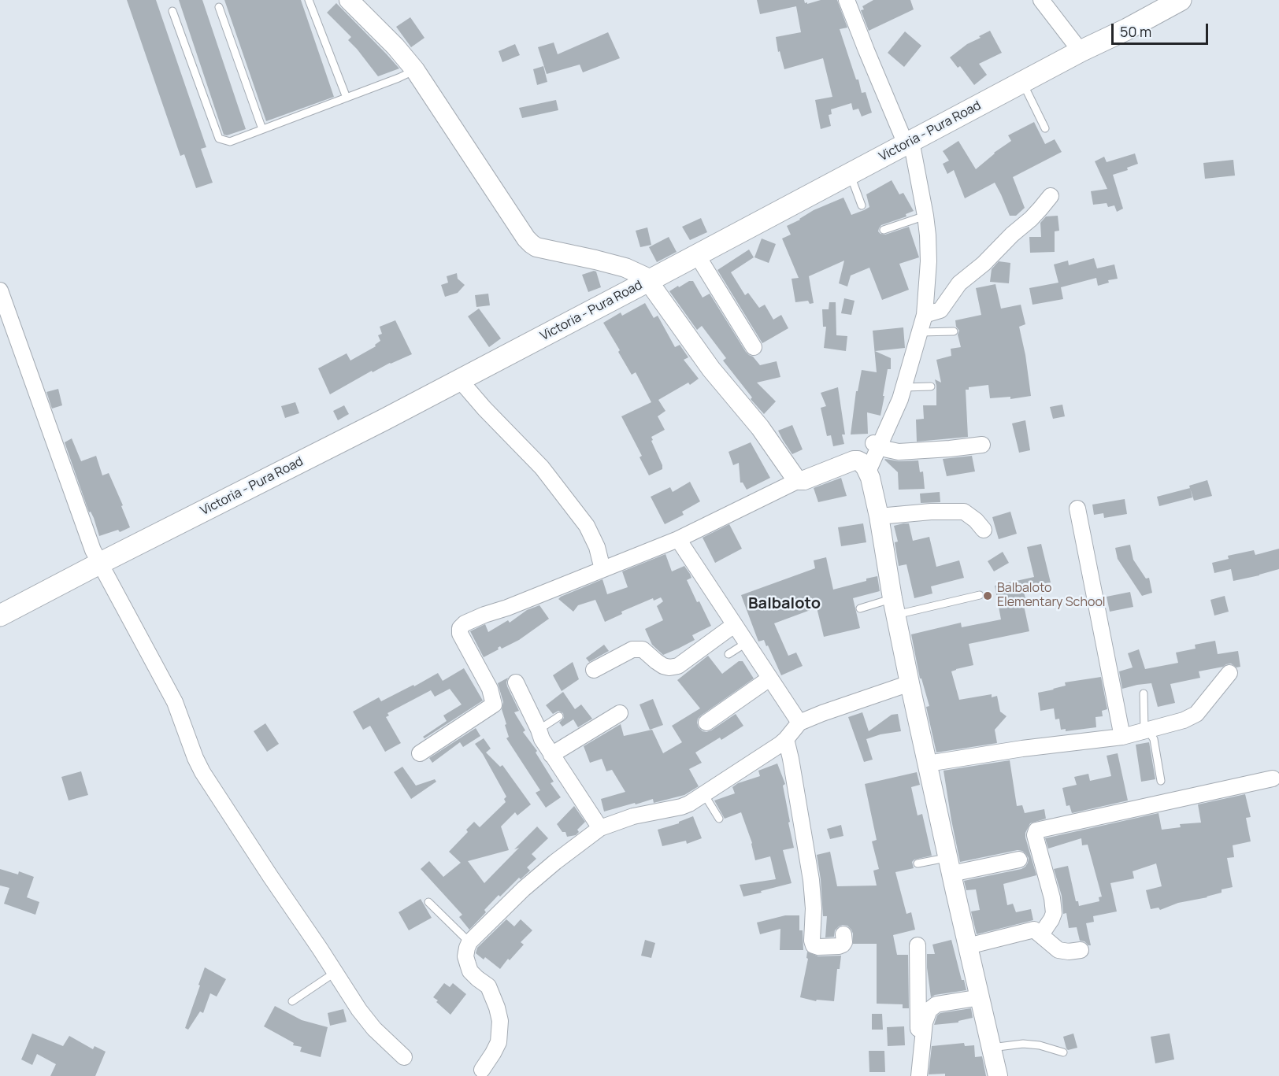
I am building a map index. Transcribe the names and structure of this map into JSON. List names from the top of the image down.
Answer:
{
  "streets": {
    "main road": ["Victoria - Pura Road"]
  },
  "districts": ["Balbaloto"],
  "places": ["Balbaloto Elementary School"],
  "scale_bar": "50 m"
}
